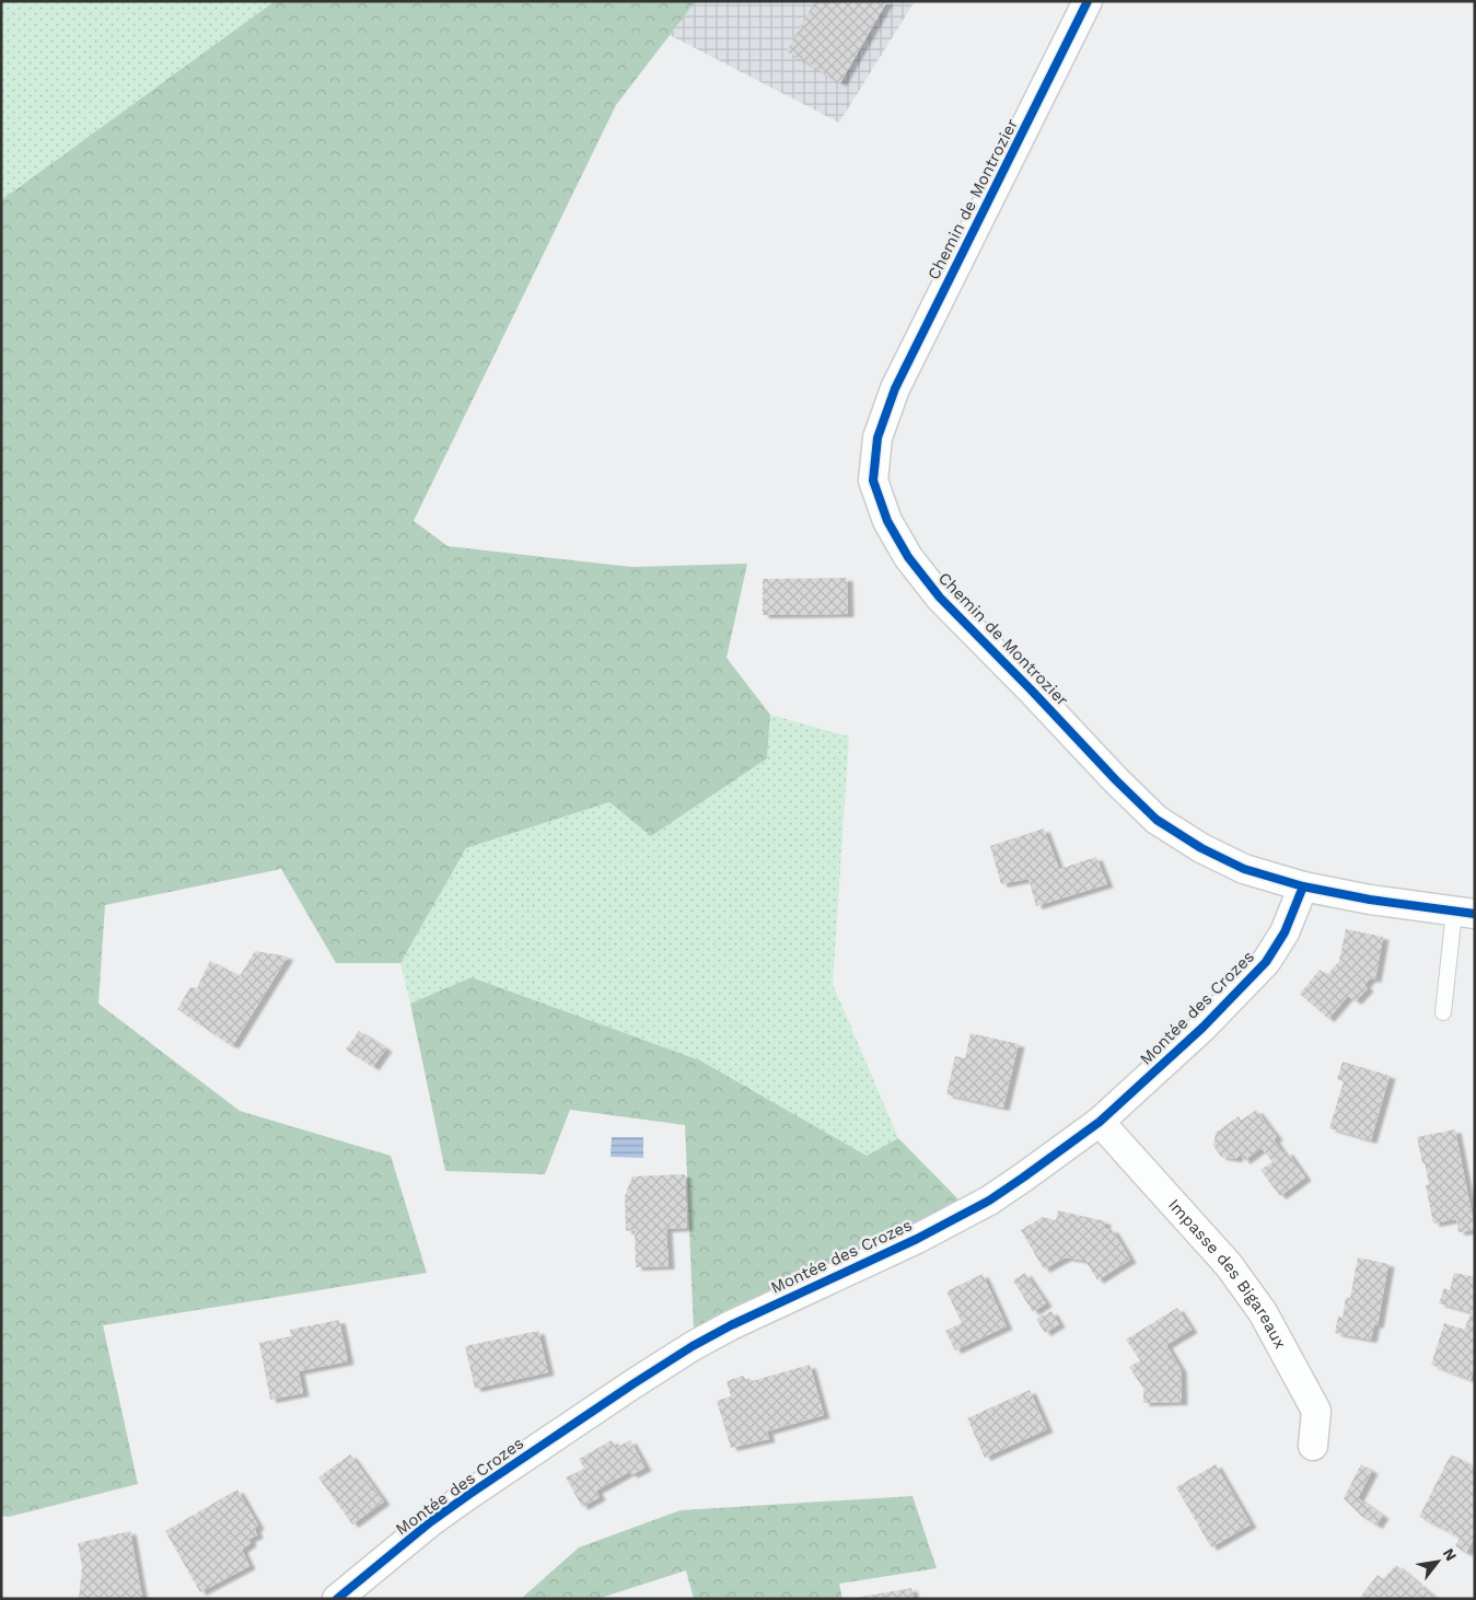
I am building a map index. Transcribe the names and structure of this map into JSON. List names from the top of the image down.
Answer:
{
  "streets": {
    "street": ["Chemin de Montrozier", "Montée des Crozes", "Impasse des Bigareaux"]
  },
  "crossings": [
    ["Chemin de Montrozier", "Montée des Crozes"],
    ["Montée des Crozes", "Impasse des Bigareaux"]
  ],
  "north": "top right"
}
